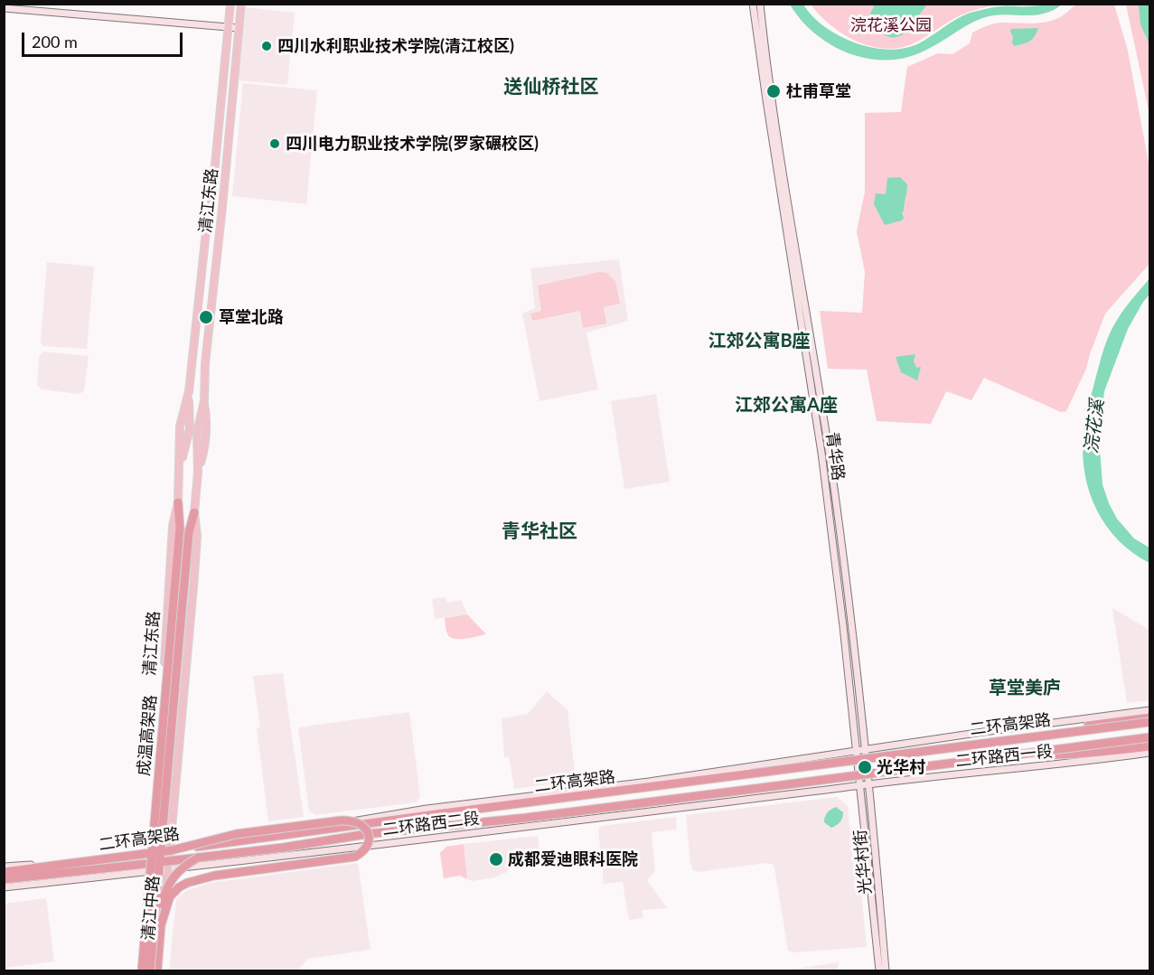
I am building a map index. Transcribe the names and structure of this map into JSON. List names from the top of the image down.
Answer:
{
  "streets": {
    "highway": ["二环高架路", "成温高架路"],
    "main road": [
      "清江东路",
      "青华路",
      "二环路西一段",
      "二环路西二段",
      "光华村街",
      "清江中路"
    ]
  },
  "crossings": [
    ["清江东路", "二环高架路"],
    ["清江东路", "成温高架路"],
    ["清江东路", "二环路西二段"],
    ["清江东路", "清江中路"],
    ["青华路", "二环路西一段"],
    ["青华路", "二环路西二段"],
    ["青华路", "光华村街"],
    ["二环高架路", "二环路西二段"],
    ["二环高架路", "清江中路"],
    ["成温高架路", "清江中路"],
    ["二环路西一段", "二环路西二段"],
    ["二环路西一段", "光华村街"],
    ["二环路西二段", "光华村街"],
    ["二环路西二段", "清江中路"]
  ],
  "districts": [
    "送仙桥社区",
    "江郊公寓B座",
    "江郊公寓A座",
    "青华社区",
    "草堂美庐"
  ],
  "water": ["浣花溪"],
  "parks": ["浣花溪公园"],
  "places": [
    "四川水利职业技术学院(清江校区)",
    "杜甫草堂",
    "四川电力职业技术学院(罗家碾校区)",
    "草堂北路",
    "光华村",
    "成都爱迪眼科医院"
  ],
  "scale_bar": "200 m"
}
